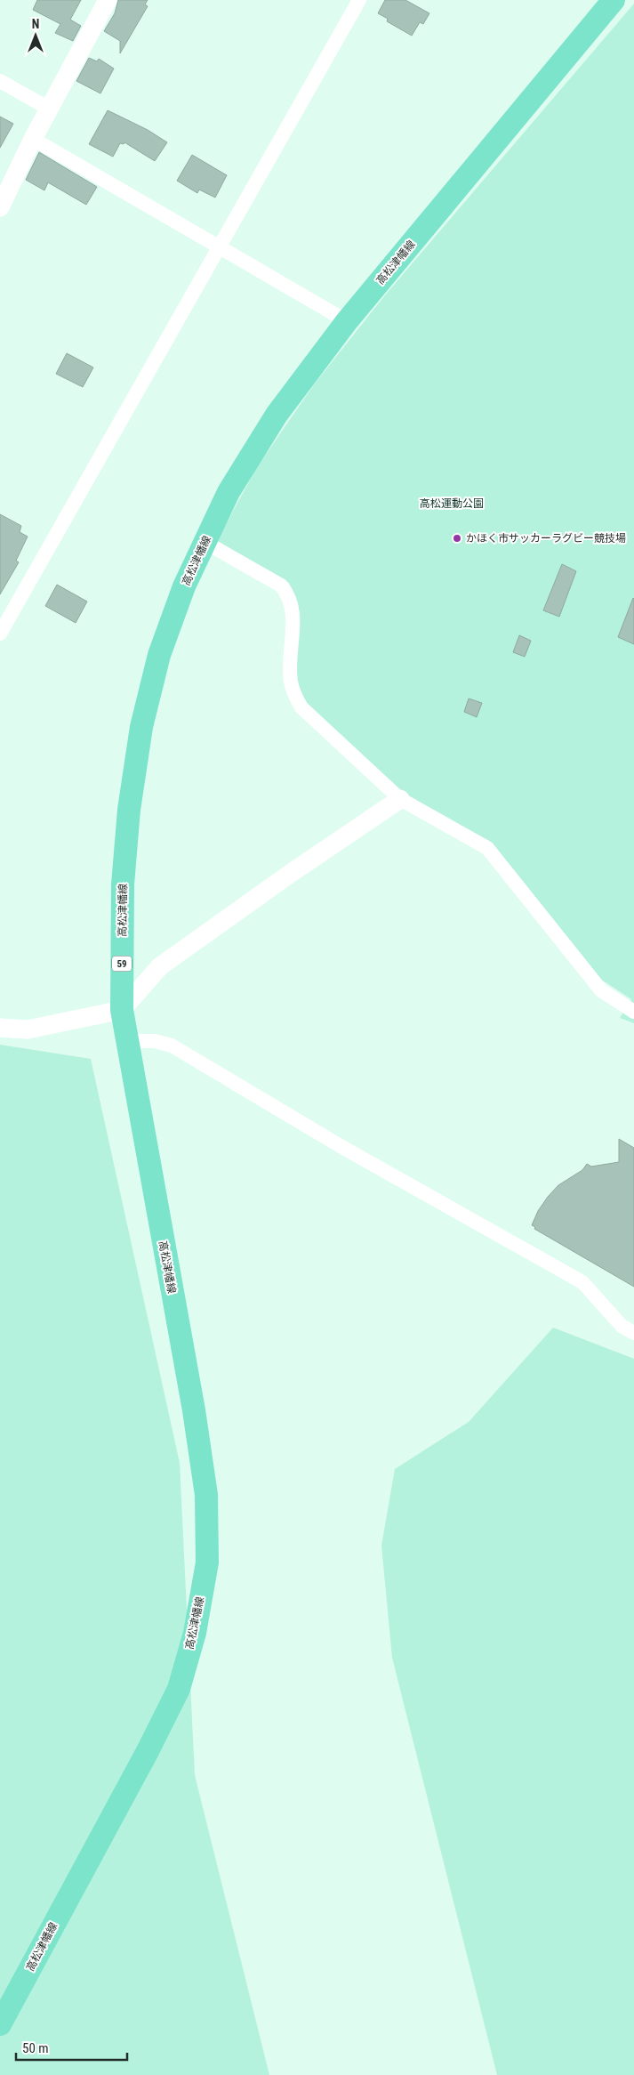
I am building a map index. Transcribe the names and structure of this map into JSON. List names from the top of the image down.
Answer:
{
  "streets": {
    "main road": ["高松津幡線", "59"]
  },
  "parks": ["高松運動公園"],
  "places": ["かほく市サッカーラグビー競技場"],
  "scale_bar": "50 m",
  "north": "top"
}
